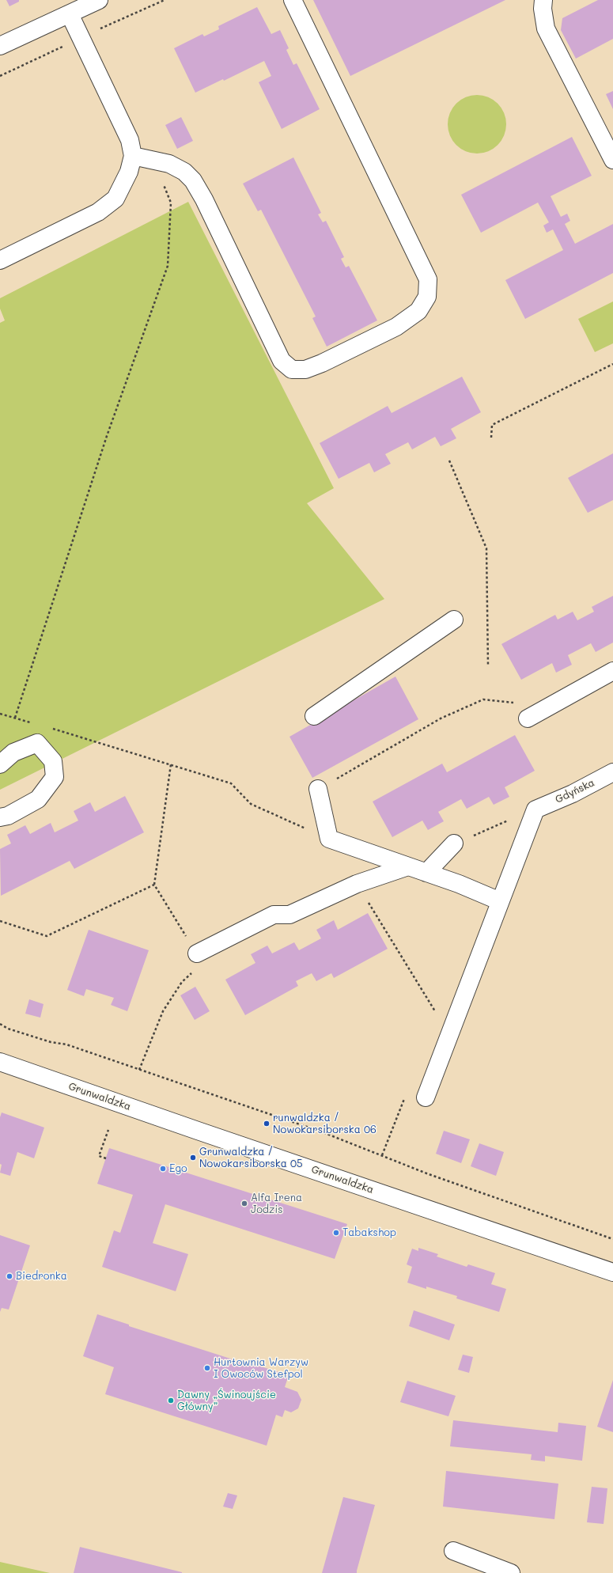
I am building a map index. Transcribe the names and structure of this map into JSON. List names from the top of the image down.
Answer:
{
  "streets": {
    "street": ["Gdyńska", "Grunwaldzka"]
  },
  "places": [
    "runwaldzka / Nowokarsiborska 06",
    "Grunwaldzka / Nowokarsiborska 05",
    "Ego",
    "Alfa Irena Jodzis",
    "Tabakshop",
    "Biedronka",
    "Hurtownia Warzyw I Owoców Stefpol",
    "Dawny „Świnoujście Główny”"
  ]
}
